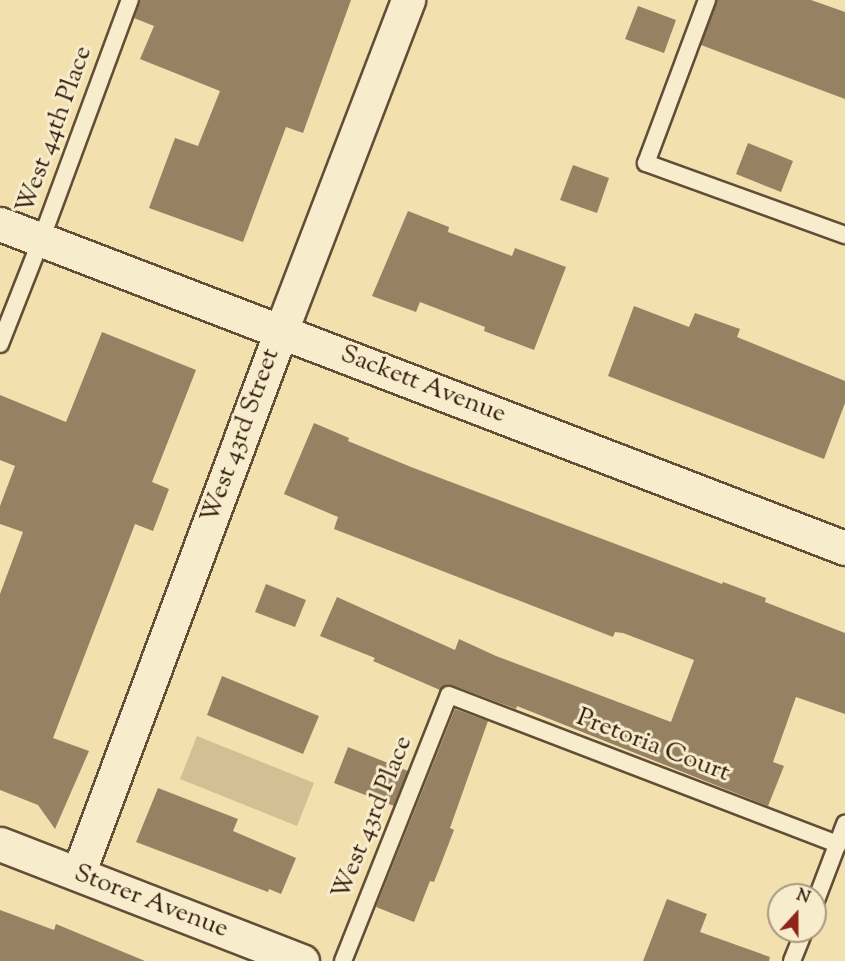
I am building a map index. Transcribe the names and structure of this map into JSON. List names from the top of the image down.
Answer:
{
  "streets": {
    "street": ["Sackett Avenue", "West 43rd Street", "Storer Avenue"],
    "lane": ["West 44th Place", "Pretoria Court", "West 43rd Place"]
  },
  "crossings": [
    ["West 44th Place", "Sackett Avenue"],
    ["Sackett Avenue", "West 43rd Street"],
    ["West 43rd Street", "Storer Avenue"],
    ["Pretoria Court", "West 43rd Place"]
  ],
  "north": "top"
}
